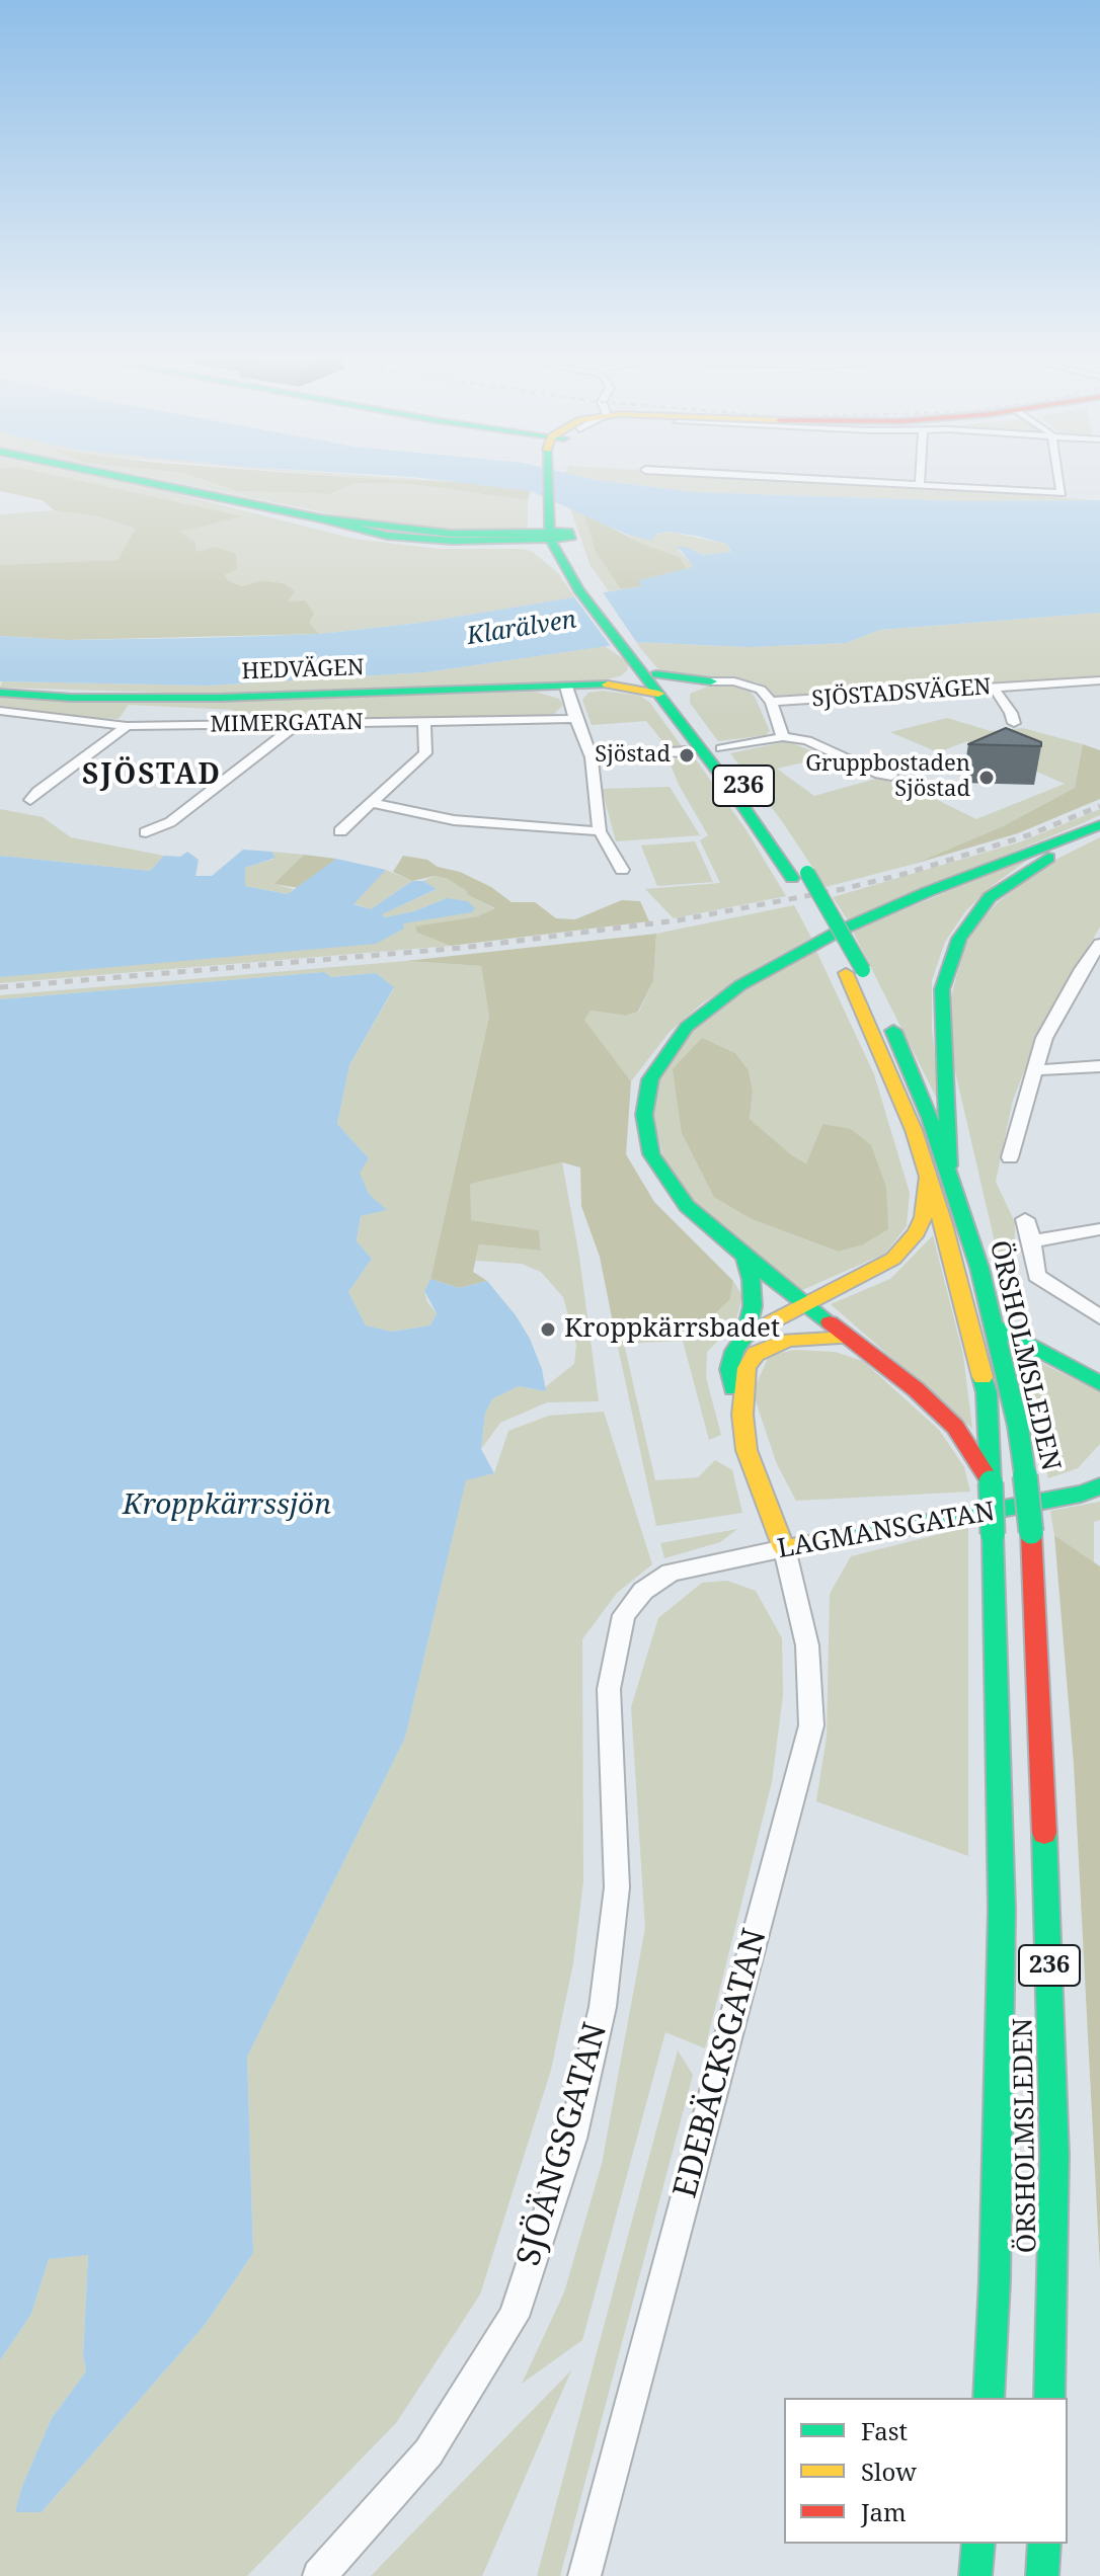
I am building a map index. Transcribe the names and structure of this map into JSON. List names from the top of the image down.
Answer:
{
  "streets": {
    "main road": [
      "HEDVÄGEN",
      "236",
      "ÖRSHOLMSLEDEN",
      "LAGMANSGATAN"
    ],
    "street": [
      "SJÖSTADSVÄGEN",
      "MIMERGATAN",
      "EDEBÄCKSGATAN",
      "SJÖÄNGSGATAN"
    ]
  },
  "crossings": [
    ["LAGMANSGATAN", "EDEBÄCKSGATAN"],
    ["LAGMANSGATAN", "SJÖÄNGSGATAN"]
  ],
  "districts": ["SJÖSTAD"],
  "water": ["Klarälven", "Kroppkärrssjön"],
  "places": ["Sjöstad", "Gruppbostaden Sjöstad", "Kroppkärrsbadet"],
  "legend": ["Fast", "Slow", "Jam"]
}
